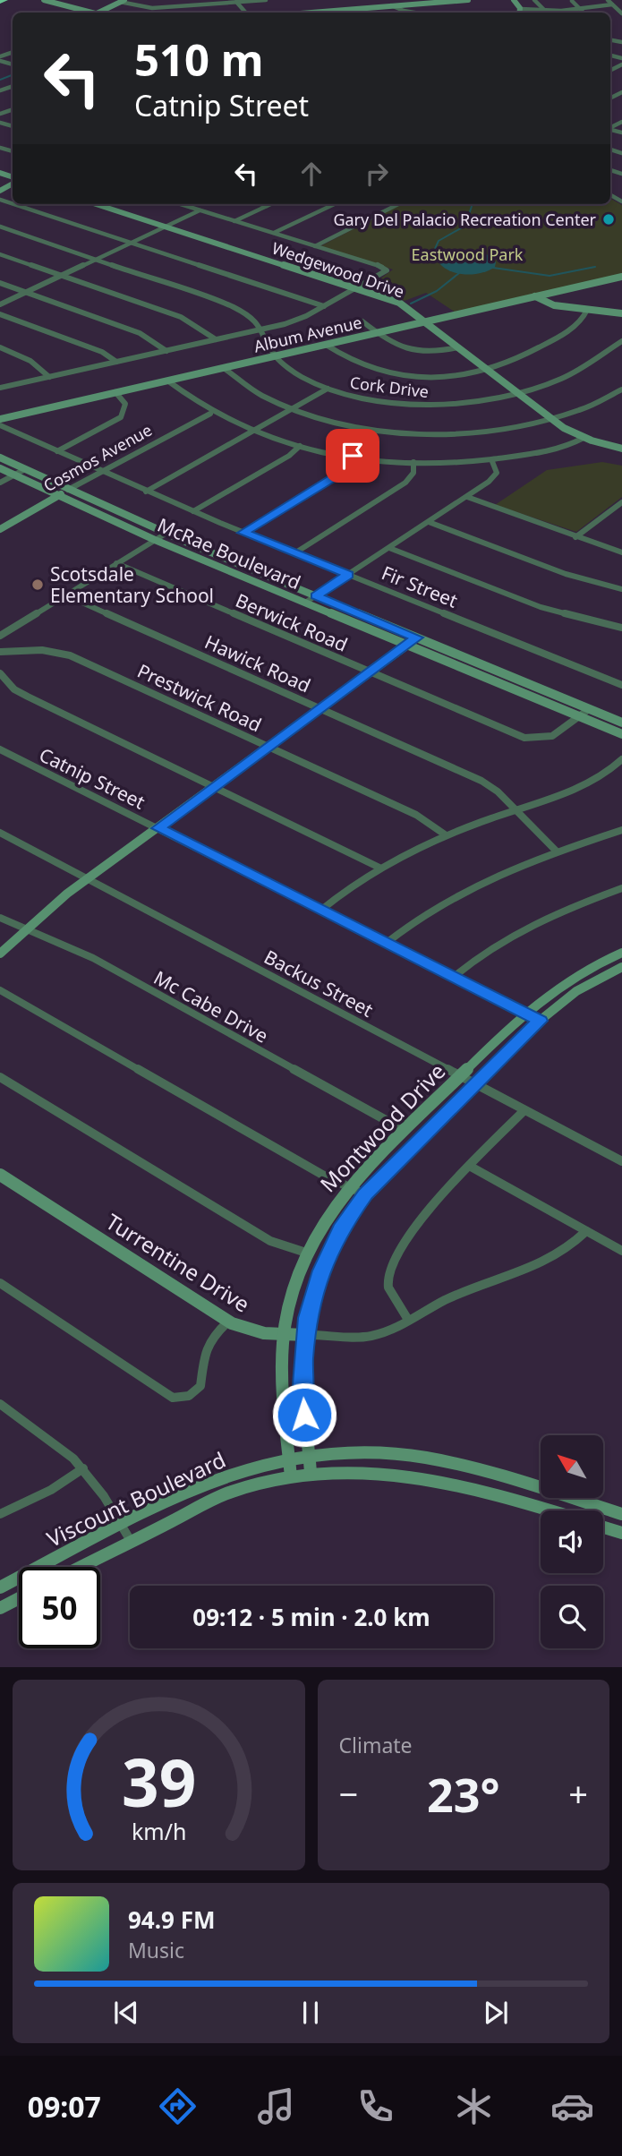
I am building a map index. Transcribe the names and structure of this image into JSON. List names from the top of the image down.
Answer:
{
  "streets": {
    "main road": [
      "Wedgewood Drive",
      "Album Avenue",
      "Cosmos Avenue",
      "McRae Boulevard",
      "Montwood Drive",
      "Turrentine Drive",
      "Viscount Boulevard"
    ],
    "street": [
      "Cork Drive",
      "Fir Street",
      "Berwick Road",
      "Hawick Road",
      "Prestwick Road",
      "Catnip Street",
      "Backus Street",
      "Mc Cabe Drive"
    ]
  },
  "crossings": [
    ["Wedgewood Drive", "Album Avenue"],
    ["Wedgewood Drive", "Cork Drive"],
    ["Album Avenue", "Cork Drive"],
    ["Cosmos Avenue", "McRae Boulevard"],
    ["Cosmos Avenue", "Fir Street"],
    ["McRae Boulevard", "Berwick Road"],
    ["Catnip Street", "Montwood Drive"],
    ["Backus Street", "Montwood Drive"],
    ["Mc Cabe Drive", "Montwood Drive"],
    ["Montwood Drive", "Turrentine Drive"],
    ["Montwood Drive", "Viscount Boulevard"]
  ],
  "parks": ["Eastwood Park"],
  "places": ["Gary Del Palacio Recreation Center", "Scotsdale Elementary School"],
  "north": "top left",
  "page": {
    "turn": ["510 m", "Catnip Street"],
    "limit": "50",
    "trip": "09:12 · 5 min · 2.0 km",
    "tile": "Climate",
    "heat": ["−", "23°", "+"],
    "song": ["94.9 FM", "Music"],
    "tabs": "09:07",
    "gauge": ["39", "km/h"]
  }
}
